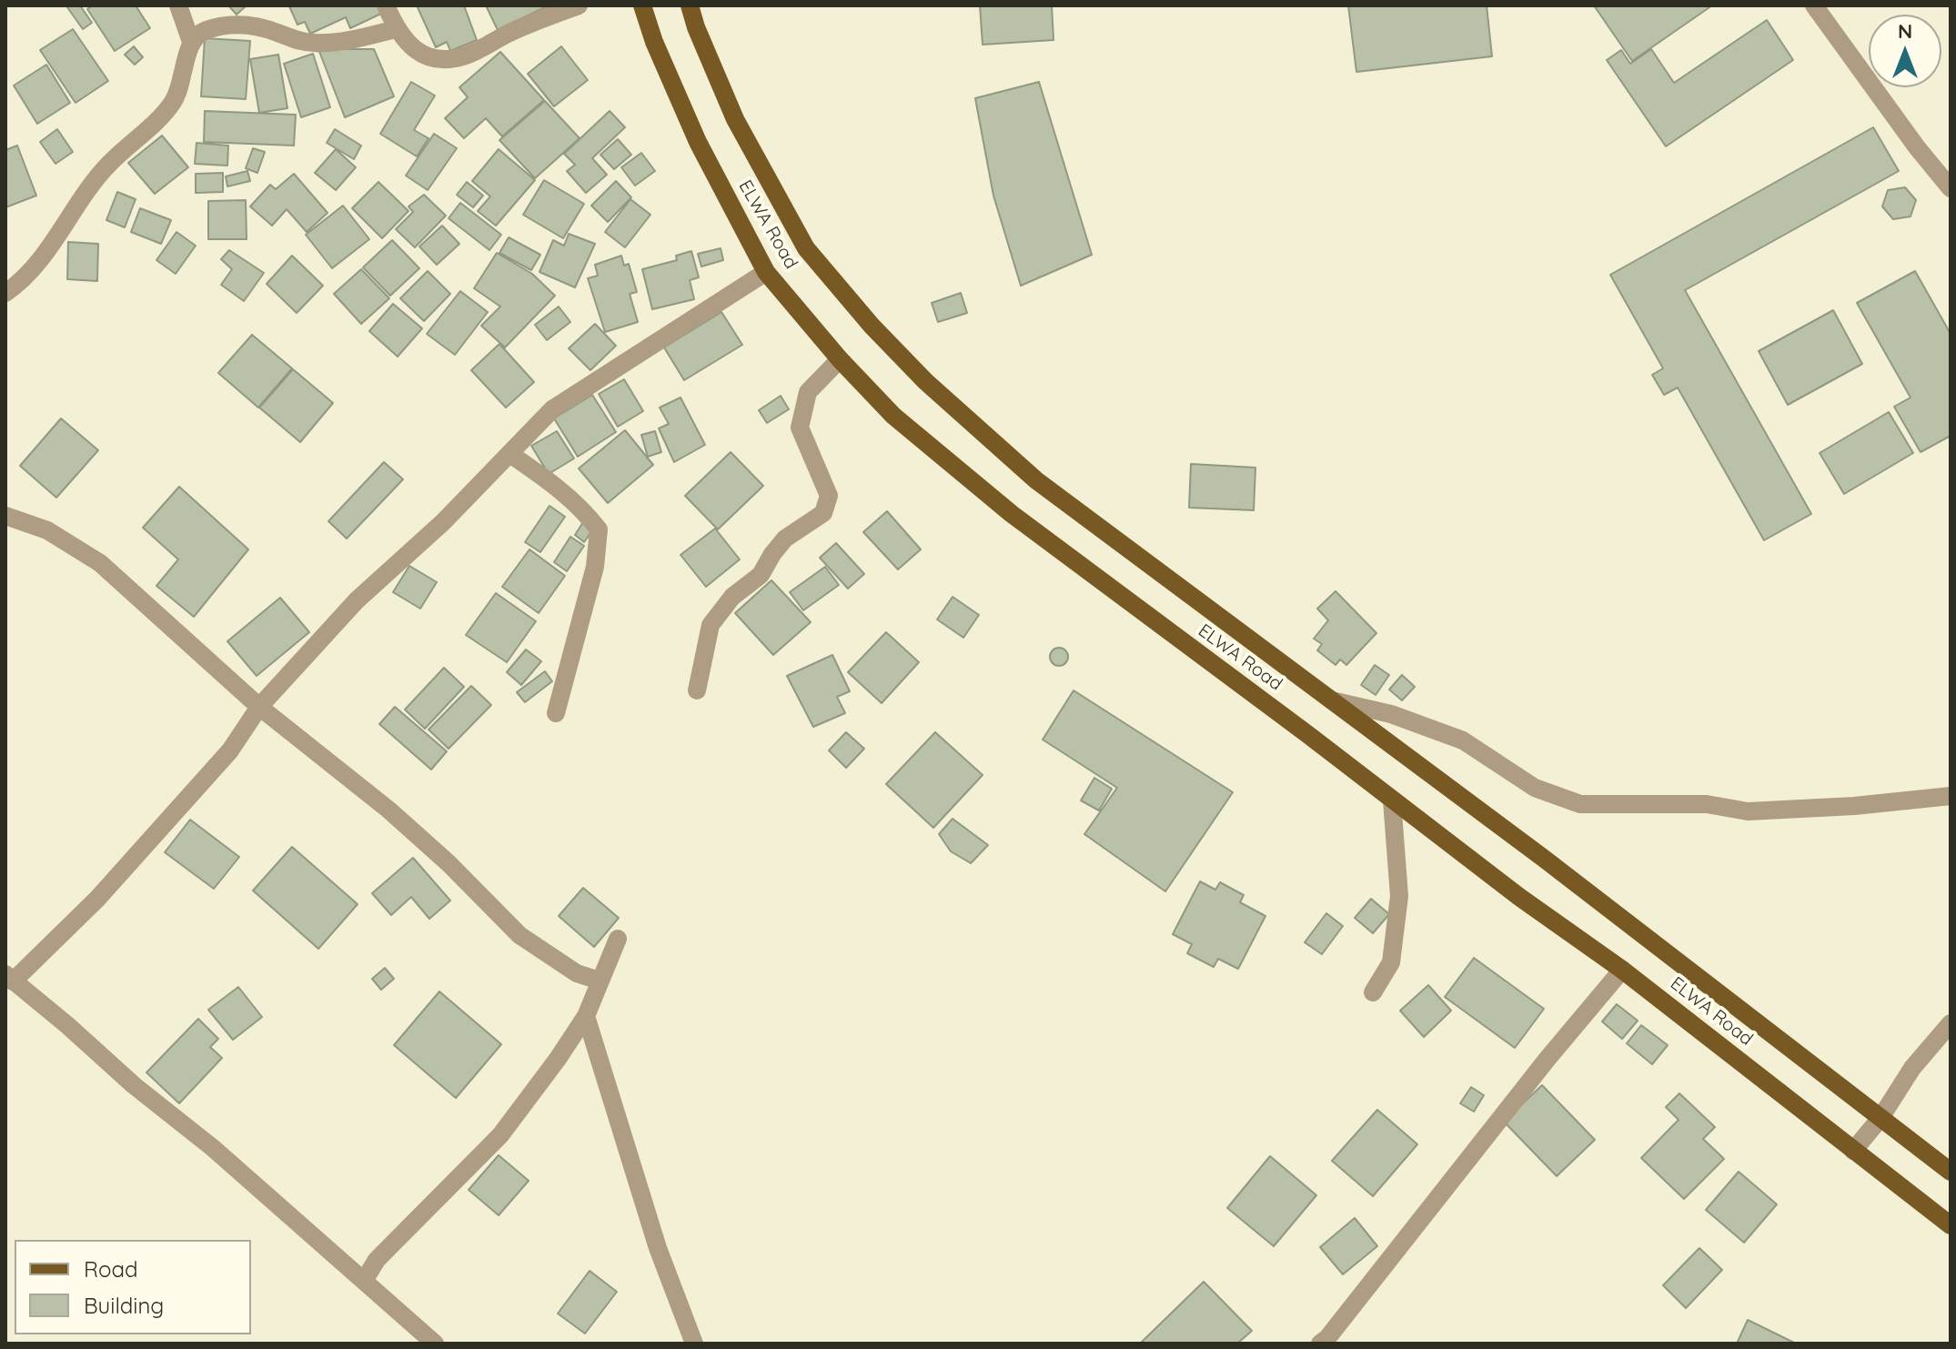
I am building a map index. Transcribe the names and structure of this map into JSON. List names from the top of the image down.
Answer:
{
  "streets": {
    "main road": ["ELWA Road"]
  },
  "legend": ["Road", "Building"],
  "north": "top"
}
